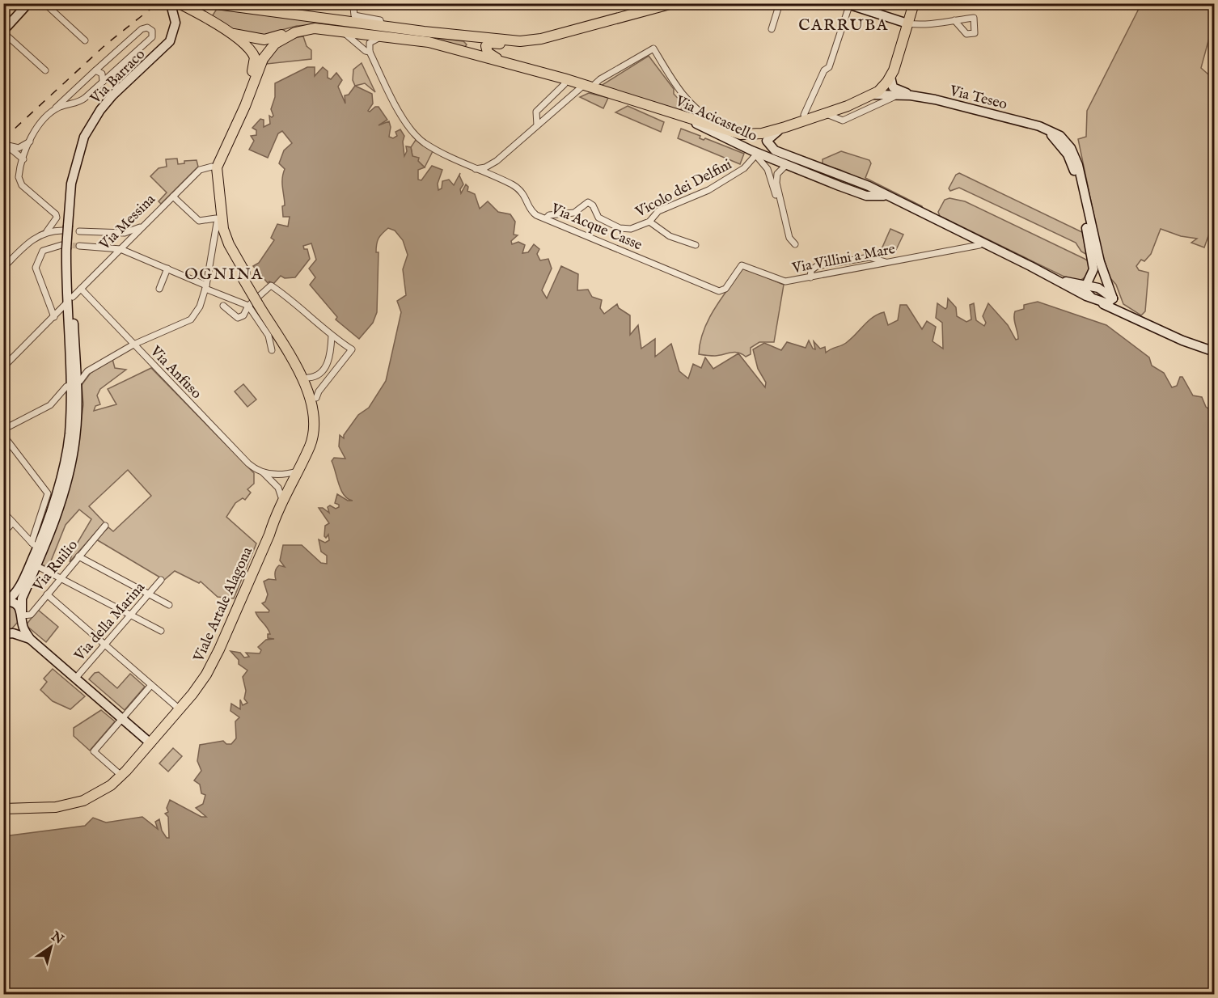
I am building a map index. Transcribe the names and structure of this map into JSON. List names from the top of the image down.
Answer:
{
  "streets": {
    "main road": [
      "Via Barraco",
      "Via Teseo",
      "Via Acicastello",
      "Viale Artale Alagona"
    ],
    "street": [
      "Vicolo dei Delfini",
      "Via Messina",
      "Via Acque Casse",
      "Via Villini a Mare",
      "Via Anfuso",
      "Via Ruilio",
      "Via della Marina"
    ]
  },
  "crossings": [
    ["Via Acicastello", "Vicolo dei Delfini"],
    ["Via Acicastello", "Via Villini a Mare"],
    ["Vicolo dei Delfini", "Via Acque Casse"],
    ["Via Messina", "Via Anfuso"],
    ["Via Messina", "Viale Artale Alagona"],
    ["Via Acque Casse", "Via Villini a Mare"],
    ["Via Anfuso", "Viale Artale Alagona"]
  ],
  "districts": ["CARRUBA", "OGNINA"],
  "north": "top right"
}
